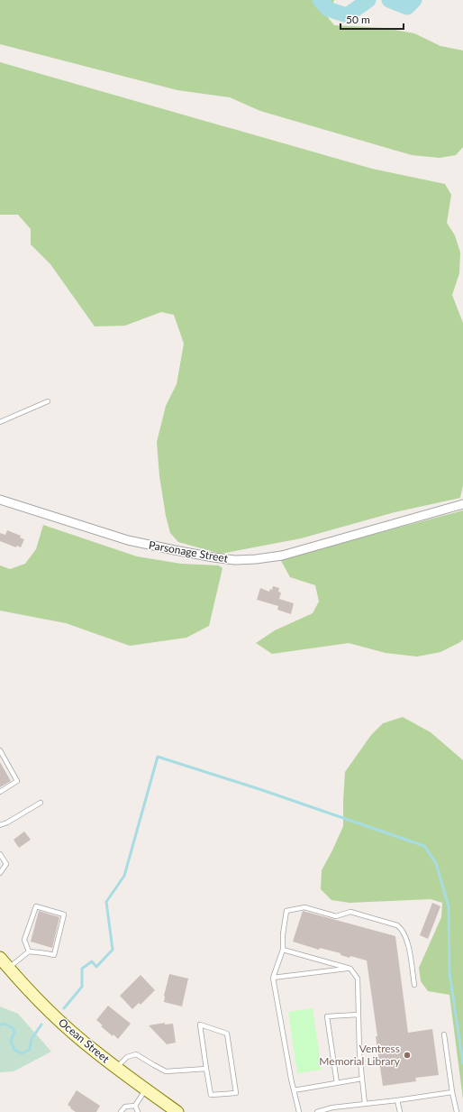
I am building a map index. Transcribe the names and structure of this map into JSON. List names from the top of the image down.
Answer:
{
  "streets": {
    "main road": ["Ocean Street"],
    "street": ["Parsonage Street"]
  },
  "places": ["Ventress Memorial Library"],
  "scale_bar": "50 m"
}
